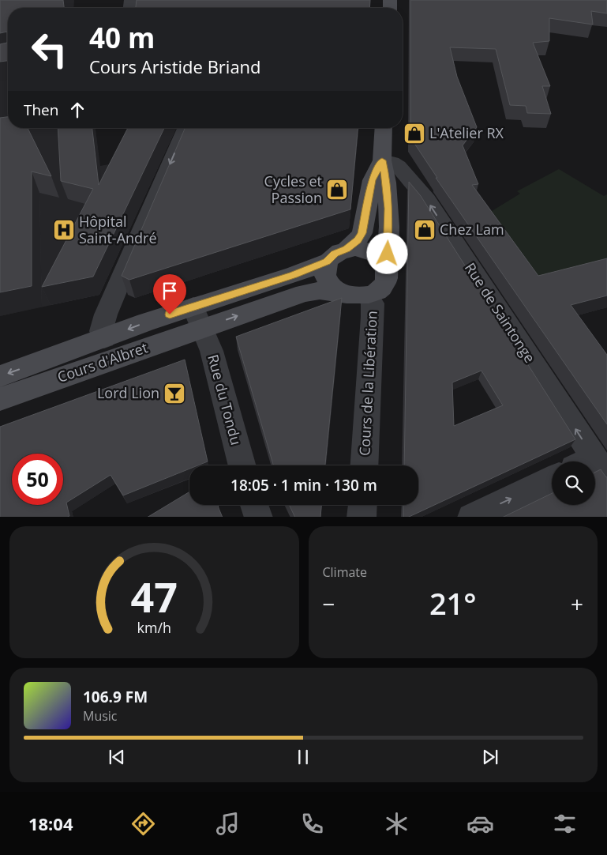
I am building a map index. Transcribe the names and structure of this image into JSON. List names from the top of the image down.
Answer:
{
  "streets": {
    "main road": ["Cours d'Albret"],
    "street": ["Rue de Saintonge", "Cours de la Libération", "Rue du Tondu"]
  },
  "crossings": [
    ["Cours d'Albret", "Cours de la Libération"],
    ["Cours d'Albret", "Rue du Tondu"]
  ],
  "one_way": ["Rue de Saintonge"],
  "places": {
    "shop": ["L'Atelier RX", "Cycles et Passion", "Chez Lam"],
    "hospital": ["Hôpital Saint-André"],
    "bar": ["Lord Lion"]
  },
  "page": {
    "turn": ["40 m", "Cours Aristide Briand"],
    "then": "Then",
    "limit": "50",
    "trip": "18:05 · 1 min · 130 m",
    "tile": "Climate",
    "heat": ["−", "21°", "+"],
    "song": ["106.9 FM", "Music"],
    "tabs": "18:04",
    "gauge": ["47", "km/h"]
  }
}
